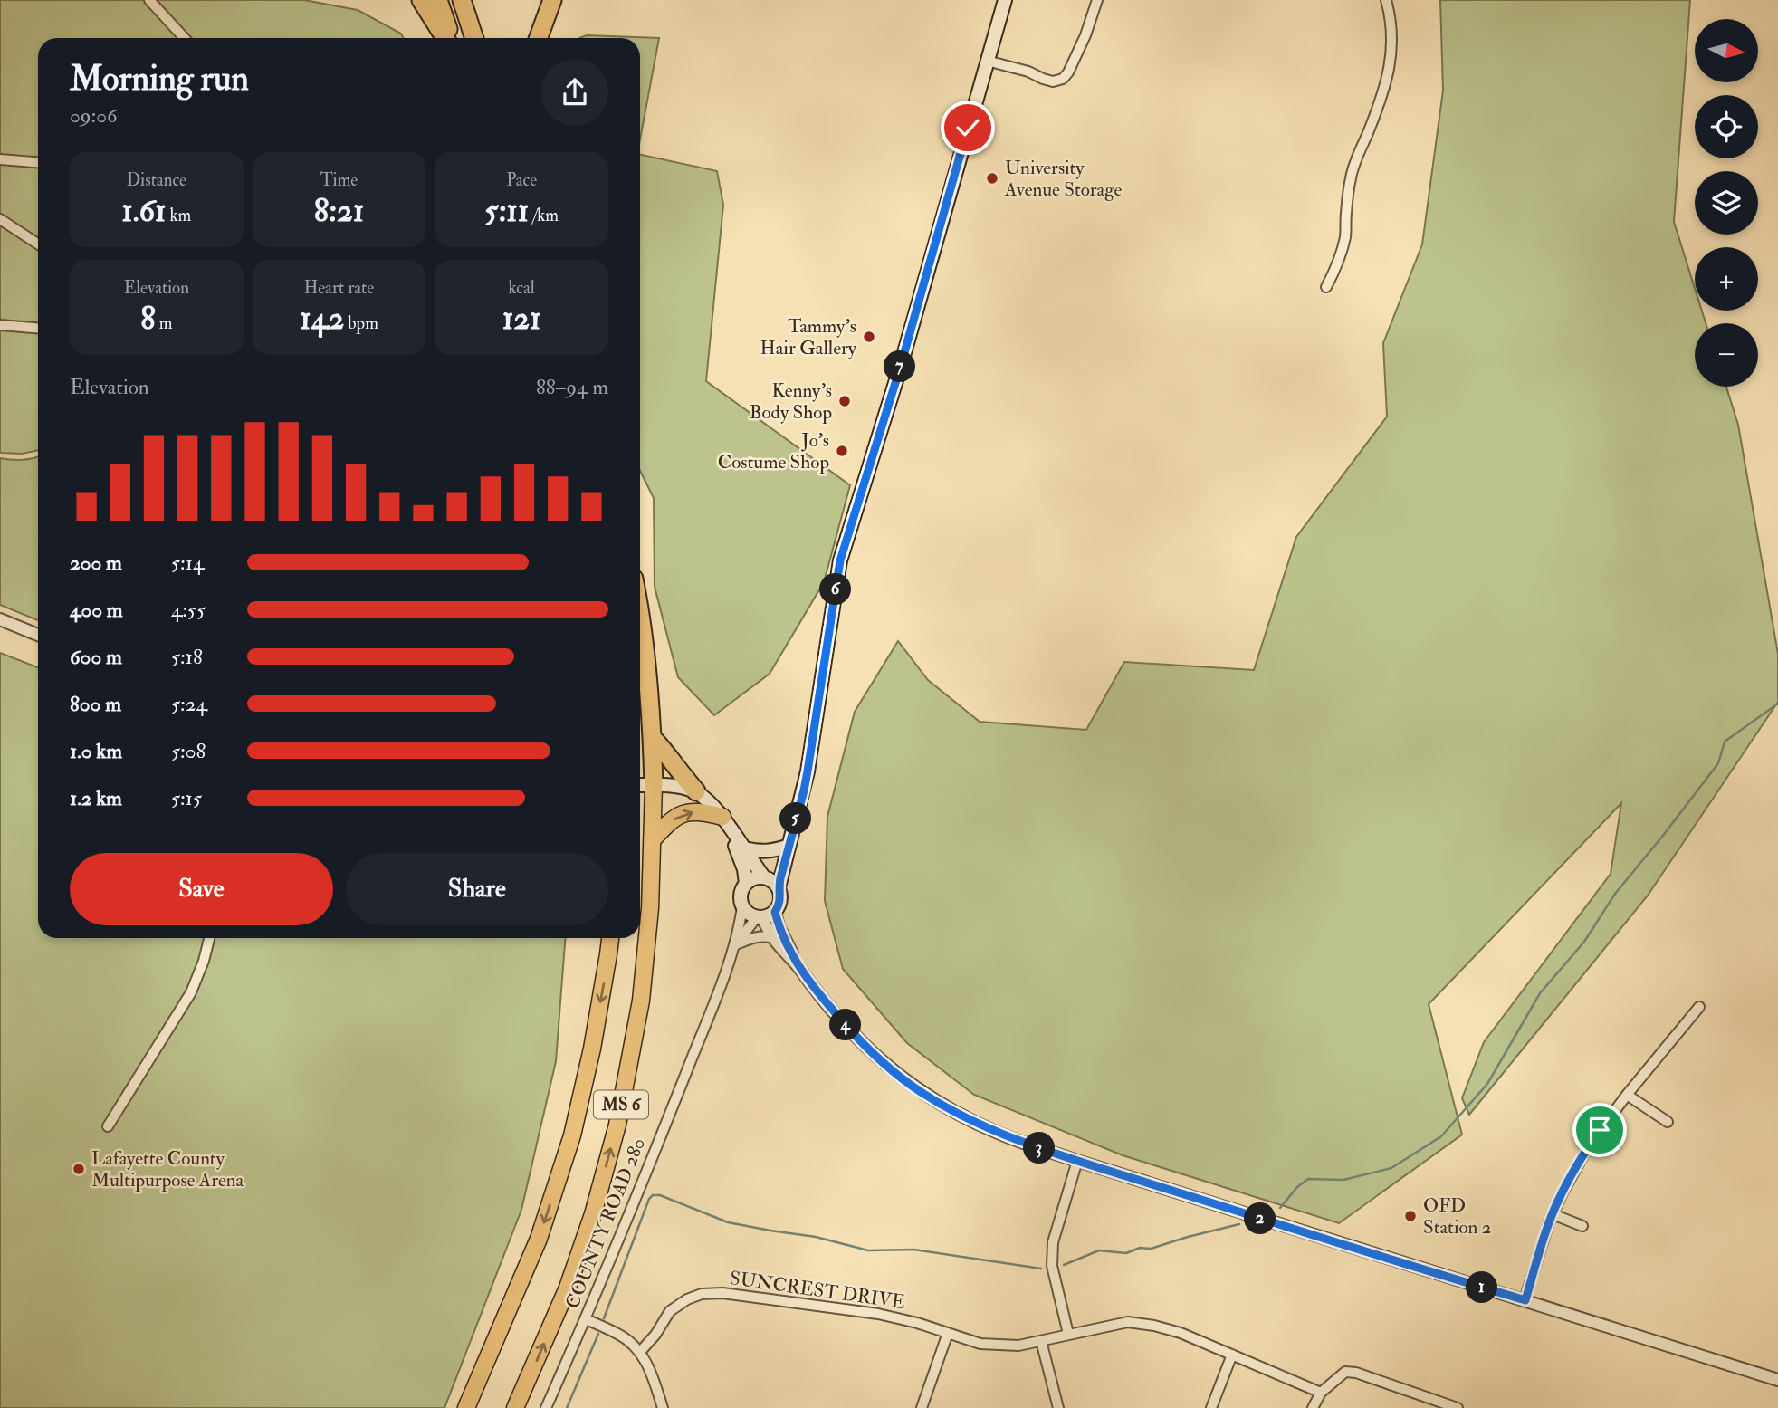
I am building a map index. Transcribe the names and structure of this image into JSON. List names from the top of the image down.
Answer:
{
  "streets": {
    "highway": ["MS 6"],
    "street": ["COUNTY ROAD 280", "SUNCREST DRIVE"]
  },
  "places": [
    "University Avenue Storage",
    "Tammy's Hair Gallery",
    "Kenny's Body Shop",
    "Jo's Costume Shop",
    "Lafayette County Multipurpose Arena",
    "OFD Station 2"
  ],
  "north": "right",
  "page": {
    "map_buttons": ["+", "−"],
    "heading": ["Morning run", "09:06"],
    "stats": [
      ["Distance", "1.61 km"],
      ["Time", "8:21"],
      ["Pace", "5:11 /km"],
      ["Elevation", "8 m"],
      ["Heart rate", "142 bpm"],
      ["kcal", "121"]
    ],
    "pins": [
      "7",
      "6",
      "5",
      "4",
      "3",
      "2",
      "1"
    ],
    "chart": ["Elevation", "88–94 m"],
    "list": [
      {
        "name": "200 m",
        "note": "5:14"
      },
      {
        "name": "400 m",
        "note": "4:55"
      },
      {
        "name": "600 m",
        "note": "5:18"
      },
      {
        "name": "800 m",
        "note": "5:24"
      },
      {
        "name": "1.0 km",
        "note": "5:08"
      },
      {
        "name": "1.2 km",
        "note": "5:15"
      }
    ],
    "buttons": ["Save", "Share"]
  }
}
